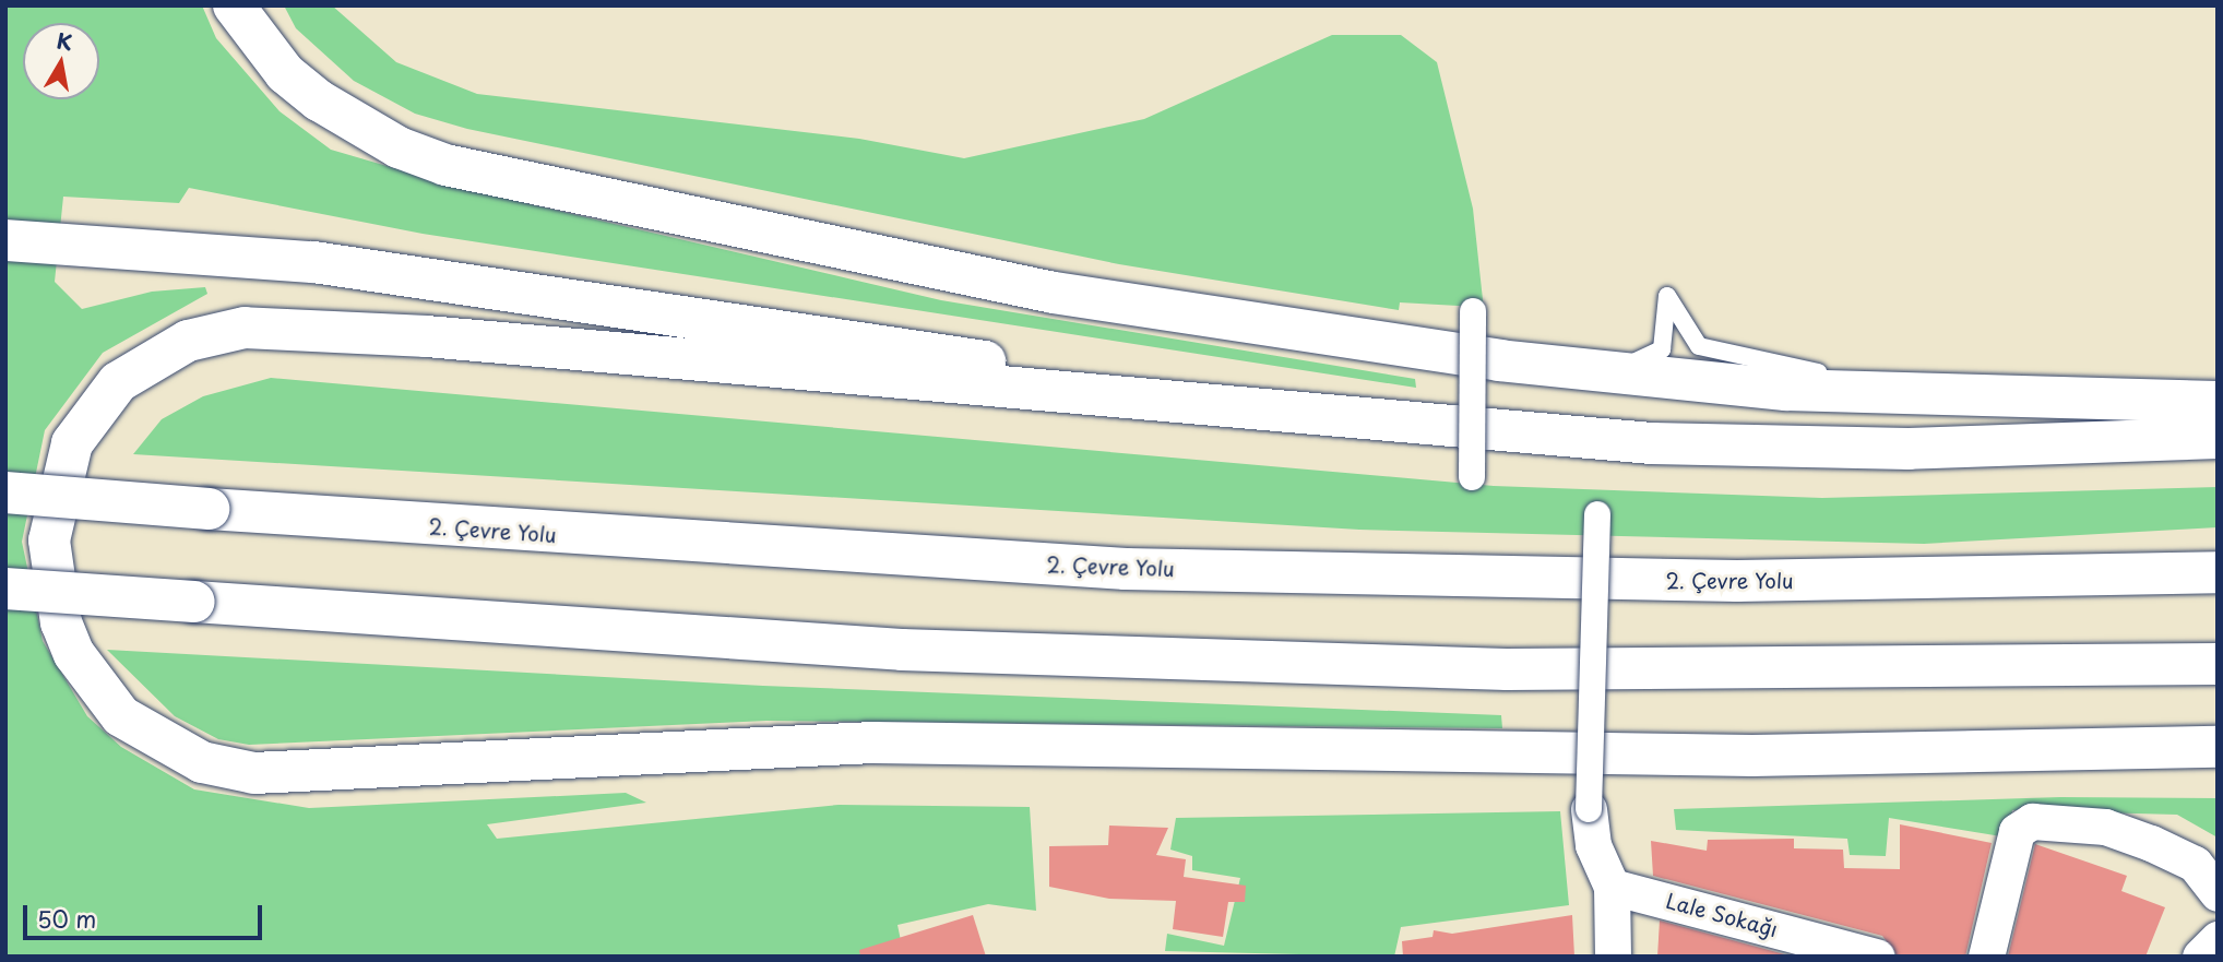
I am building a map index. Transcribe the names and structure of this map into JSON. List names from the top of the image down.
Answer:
{
  "streets": {
    "highway": ["2. Çevre Yolu"],
    "street": ["Lale Sokağı"]
  },
  "scale_bar": "50 m",
  "north": "top"
}
